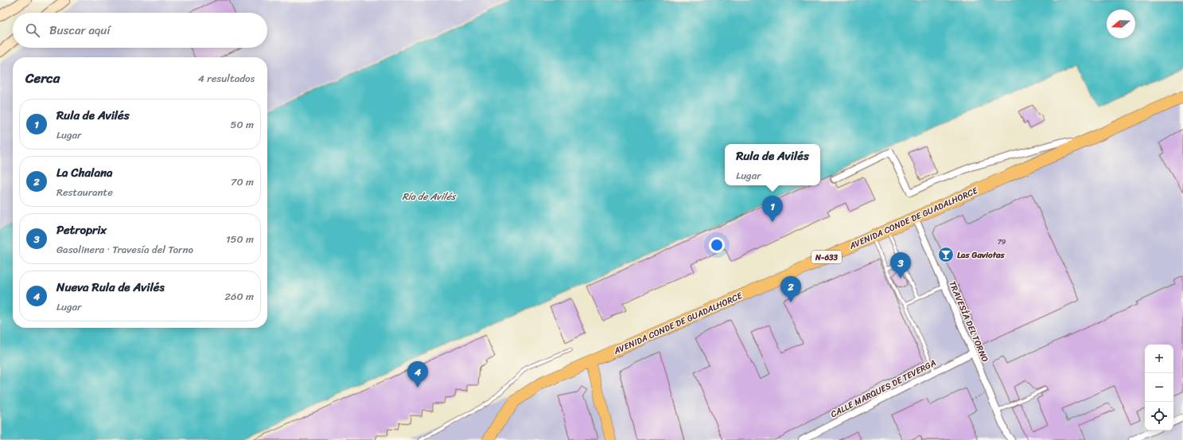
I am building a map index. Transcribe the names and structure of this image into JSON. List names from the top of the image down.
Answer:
{
  "streets": {
    "highway": ["AVENIDA CONDE DE GUADALHORCE", "N-633"],
    "street": ["TRAVESÍA DEL TORNO", "CALLE MARQUES DE TEVERGA"]
  },
  "crossings": [
    ["AVENIDA CONDE DE GUADALHORCE", "TRAVESÍA DEL TORNO"],
    ["TRAVESÍA DEL TORNO", "CALLE MARQUES DE TEVERGA"]
  ],
  "water": ["Ría de Avilés"],
  "places": {
    "bar": ["Las Gaviotas"]
  },
  "house_numbers": ["79"],
  "north": "left",
  "page": {
    "search": "Buscar aquí",
    "heading": ["Cerca", "4 resultados"],
    "list": [
      {
        "mark": "1",
        "name": "Rula de Avilés",
        "note": "Lugar",
        "value": "50 m"
      },
      {
        "mark": "2",
        "name": "La Chalana",
        "note": "Restaurante",
        "value": "70 m"
      },
      {
        "mark": "3",
        "name": "Petroprix",
        "note": "Gasolinera · Travesía del Torno",
        "value": "150 m"
      },
      {
        "mark": "4",
        "name": "Nueva Rula de Avilés",
        "note": "Lugar",
        "value": "260 m"
      }
    ],
    "popup": ["Rula de Avilés", "Lugar"],
    "pins": [
      "1",
      "3",
      "2",
      "4"
    ],
    "map_buttons": ["+", "−"]
  }
}
